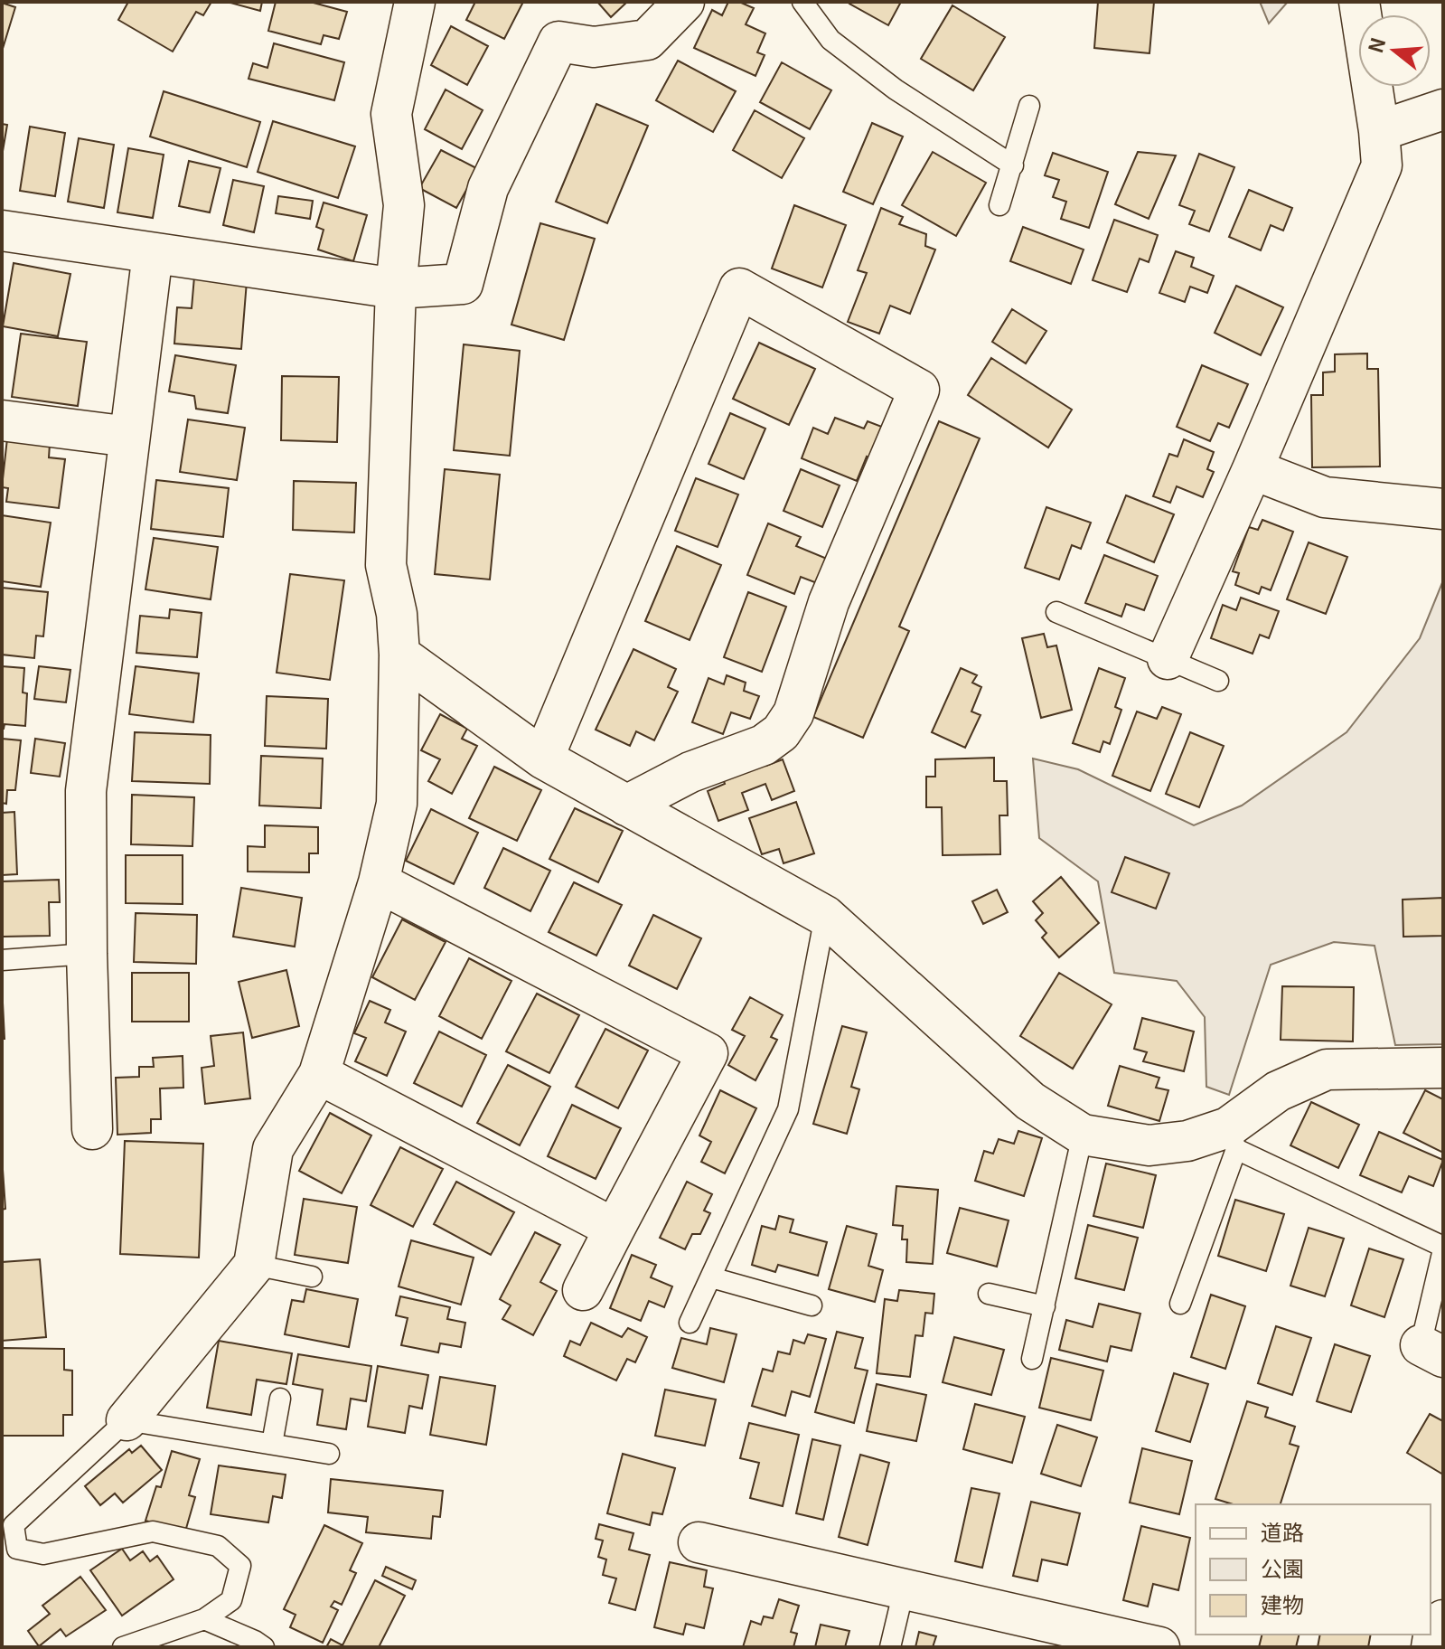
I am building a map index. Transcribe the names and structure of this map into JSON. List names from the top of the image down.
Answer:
{
  "legend": ["道路", "公園", "建物"],
  "north": "left"
}
